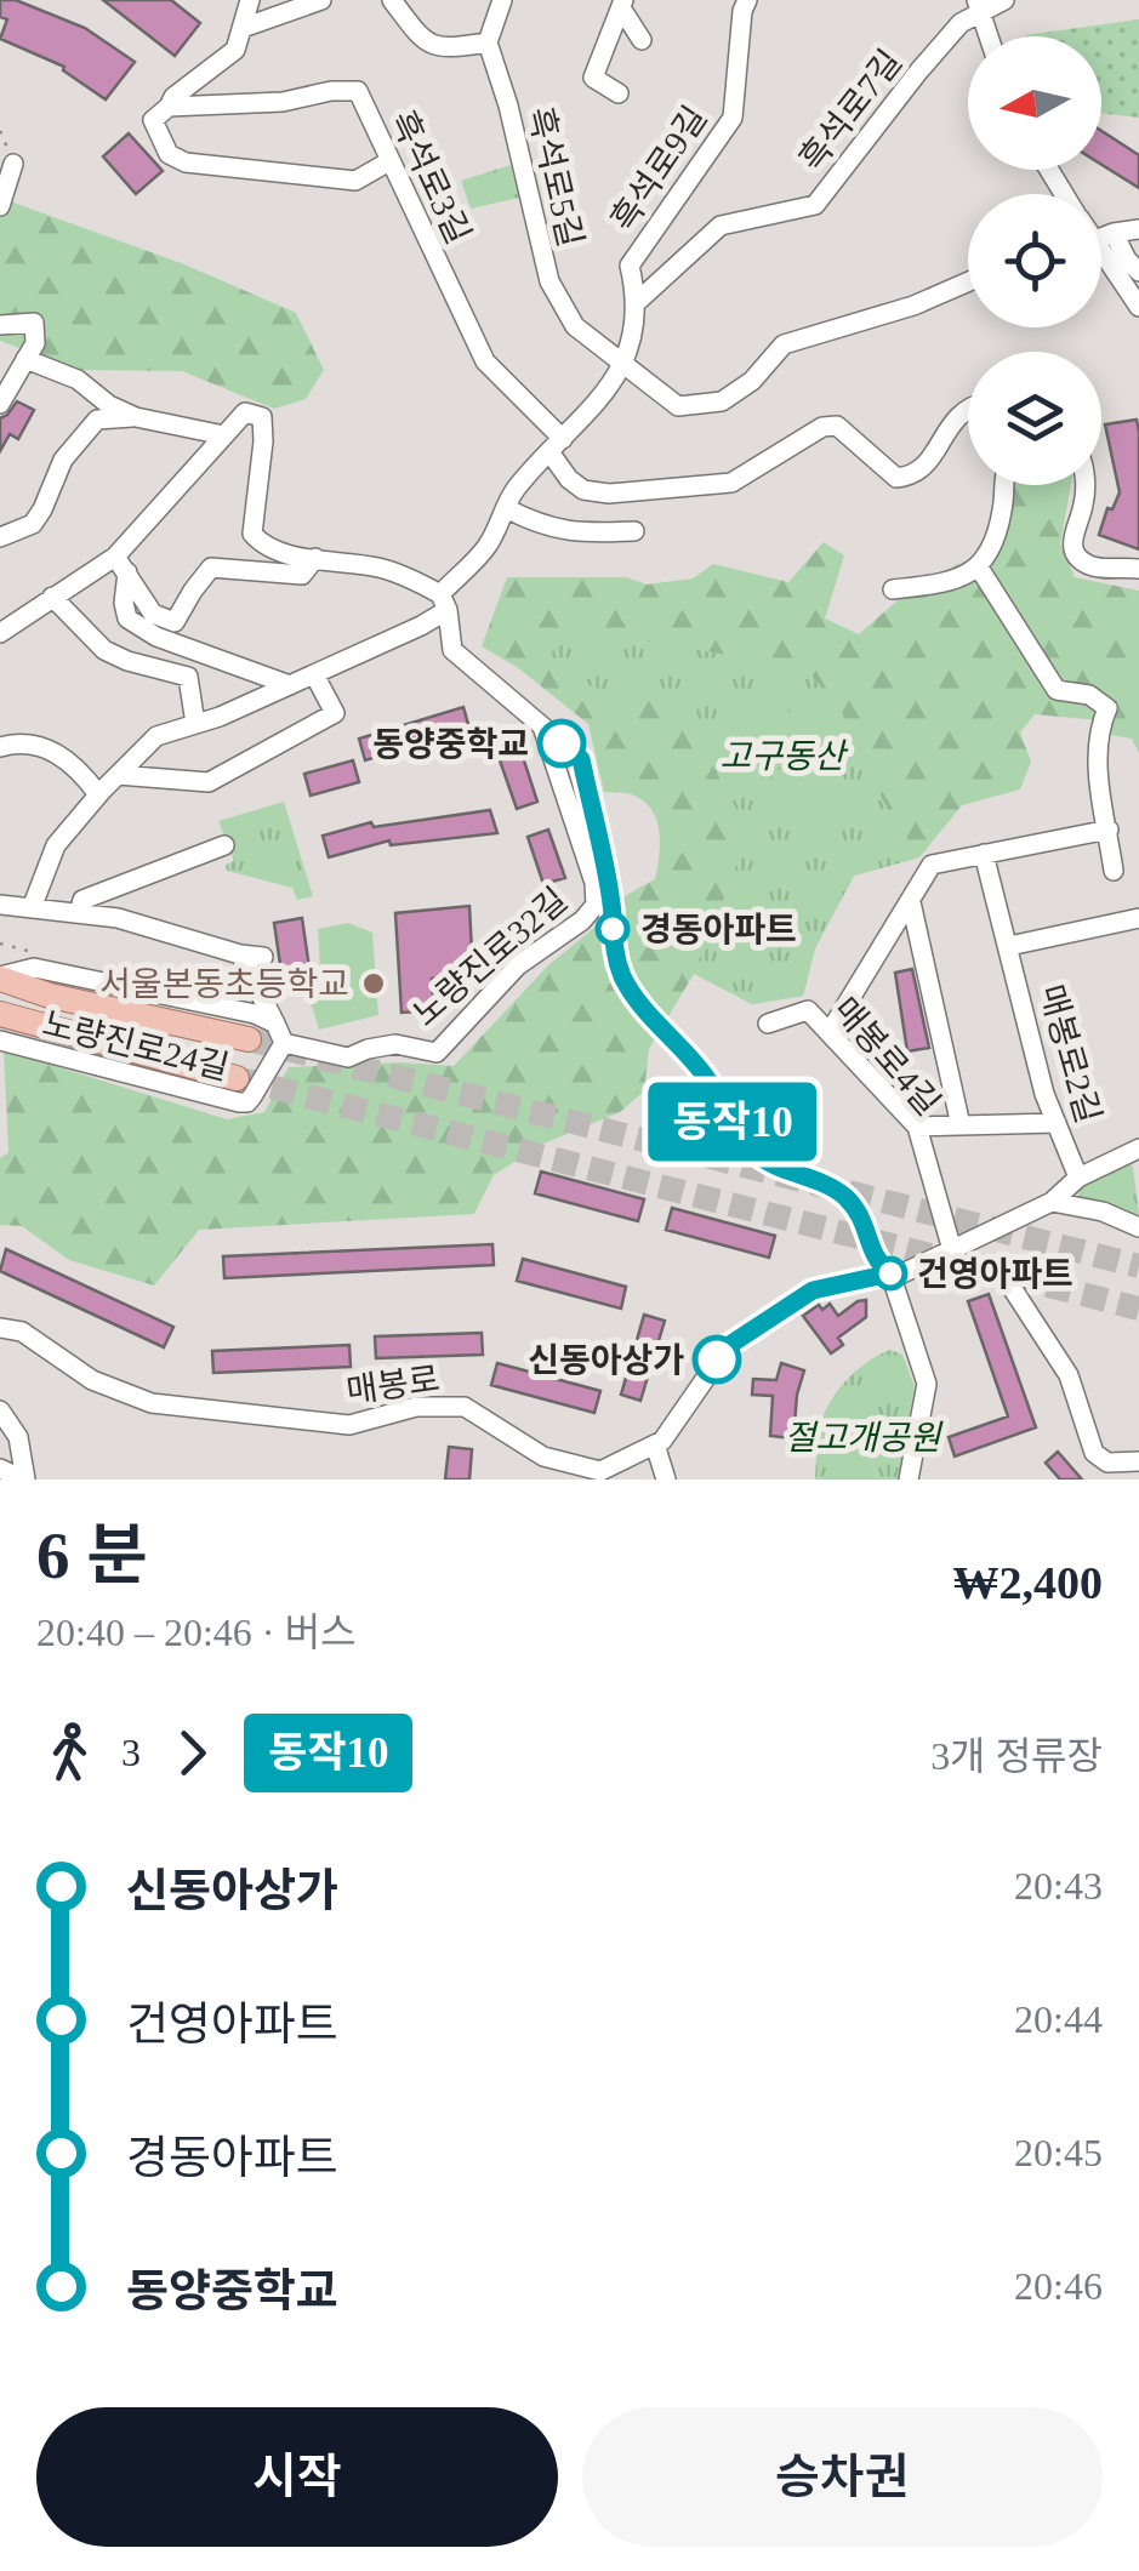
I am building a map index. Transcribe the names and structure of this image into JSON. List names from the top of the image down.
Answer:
{
  "streets": {
    "street": [
      "흑석로7길",
      "흑석로9길",
      "흑석로3길",
      "흑석로5길",
      "노량진로32길",
      "노량진로24길",
      "매봉로2길",
      "매봉로4길",
      "매봉로"
    ]
  },
  "crossings": [
    ["흑석로7길", "흑석로9길"],
    ["흑석로9길", "흑석로3길"],
    ["흑석로9길", "흑석로5길"],
    ["노량진로32길", "노량진로24길"],
    ["매봉로2길", "매봉로"],
    ["매봉로4길", "매봉로"]
  ],
  "parks": ["고구동산", "절고개공원"],
  "places": [
    "동양중학교",
    "경동아파트",
    "서울본동초등학교",
    "건영아파트",
    "신동아상가"
  ],
  "lines": ["bus line 동작10"],
  "north": "left",
  "page": {
    "on_map": "동작10",
    "heading": ["6 분", "20:40 – 20:46 · 버스", "₩2,400"],
    "legs": ["3", "동작10", "3개 정류장"],
    "list": [
      {
        "name": "신동아상가",
        "value": "20:43"
      },
      {
        "name": "건영아파트",
        "value": "20:44"
      },
      {
        "name": "경동아파트",
        "value": "20:45"
      },
      {
        "name": "동양중학교",
        "value": "20:46"
      }
    ],
    "buttons": ["시작", "승차권"]
  }
}
